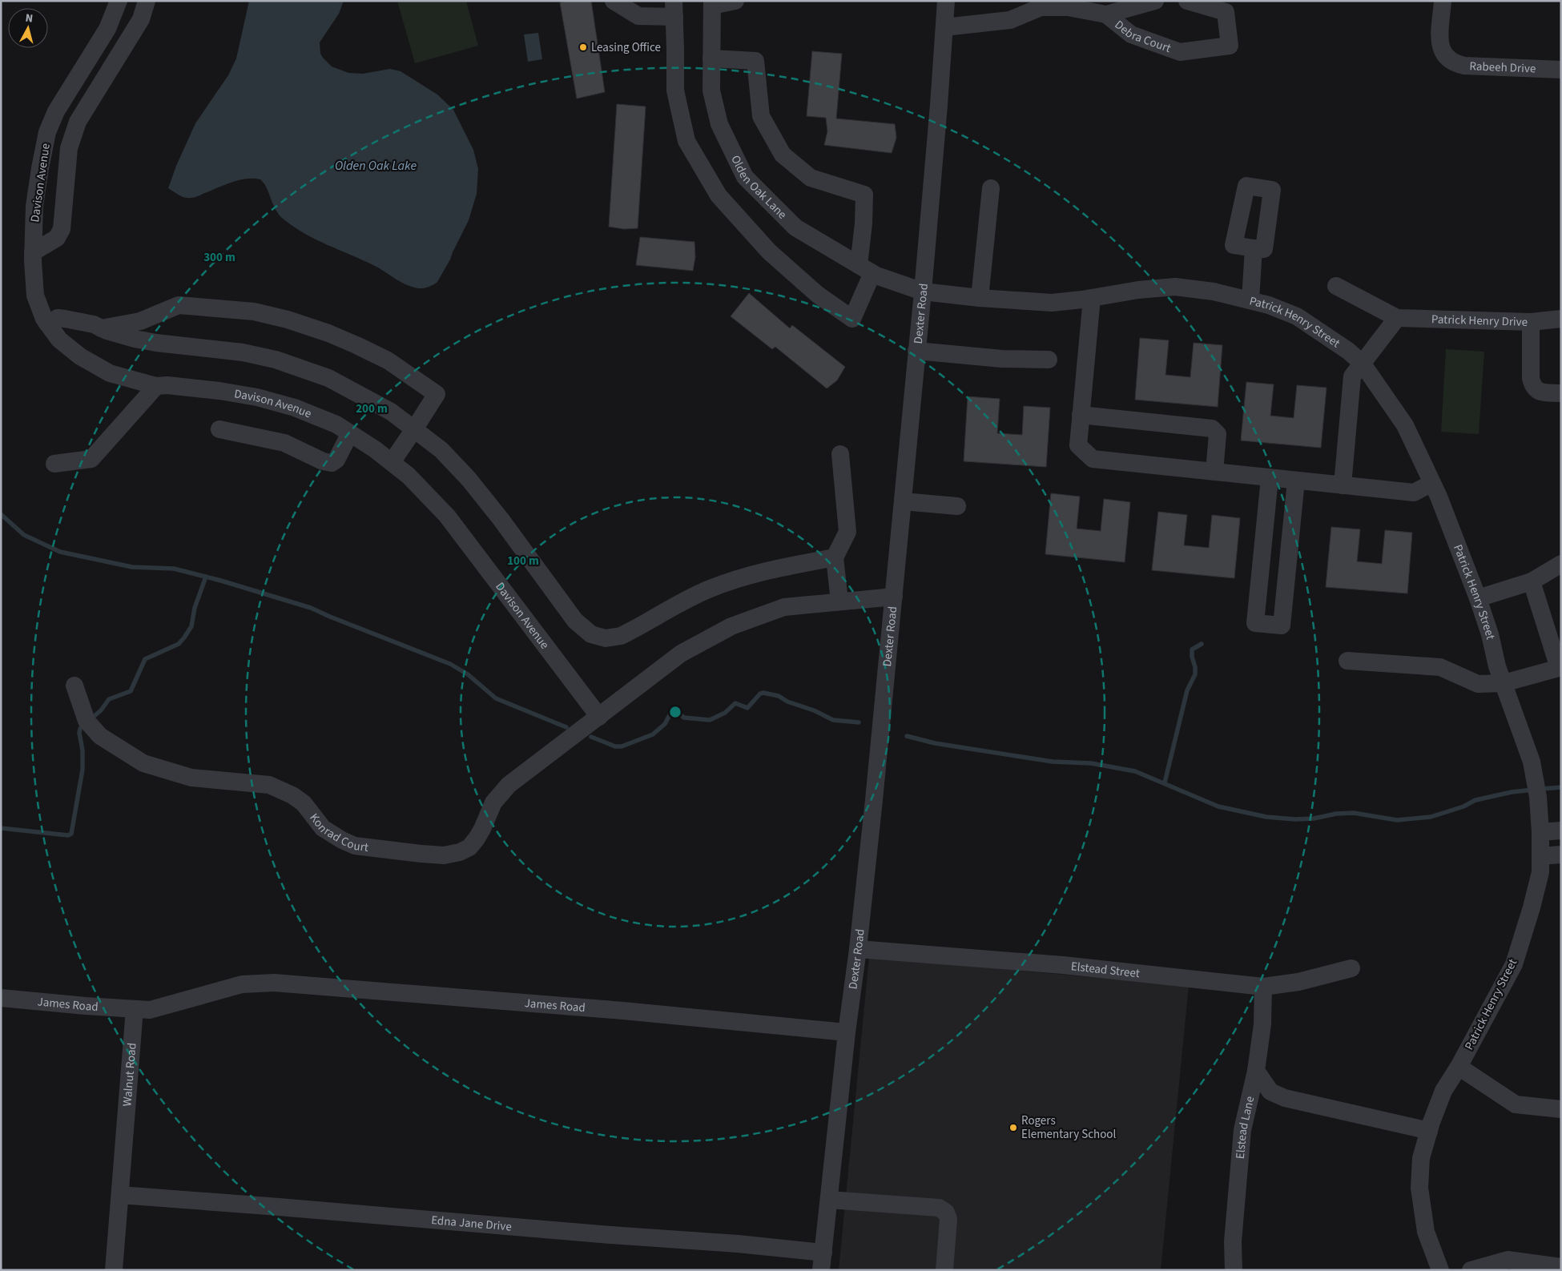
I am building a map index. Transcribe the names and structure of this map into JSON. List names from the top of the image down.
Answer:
{
  "streets": {
    "street": [
      "Debra Court",
      "Rabeeh Drive",
      "Davison Avenue",
      "Olden Oak Lane",
      "Dexter Road",
      "Patrick Henry Drive",
      "Patrick Henry Street",
      "Konrad Court",
      "Elstead Street",
      "James Road",
      "Walnut Road",
      "Elstead Lane",
      "Edna Jane Drive"
    ]
  },
  "crossings": [
    ["Debra Court", "Dexter Road"],
    ["Davison Avenue", "Konrad Court"],
    ["Olden Oak Lane", "Dexter Road"],
    ["Olden Oak Lane", "Patrick Henry Street"],
    ["Dexter Road", "Patrick Henry Street"],
    ["Dexter Road", "Elstead Street"],
    ["Dexter Road", "James Road"],
    ["Dexter Road", "Edna Jane Drive"],
    ["Elstead Street", "Elstead Lane"],
    ["James Road", "Walnut Road"],
    ["Walnut Road", "Edna Jane Drive"]
  ],
  "water": ["Olden Oak Lake"],
  "places": ["Leasing Office", "Rogers Elementary School"],
  "north": "top",
  "rings": ["300 m", "200 m", "100 m"]
}
